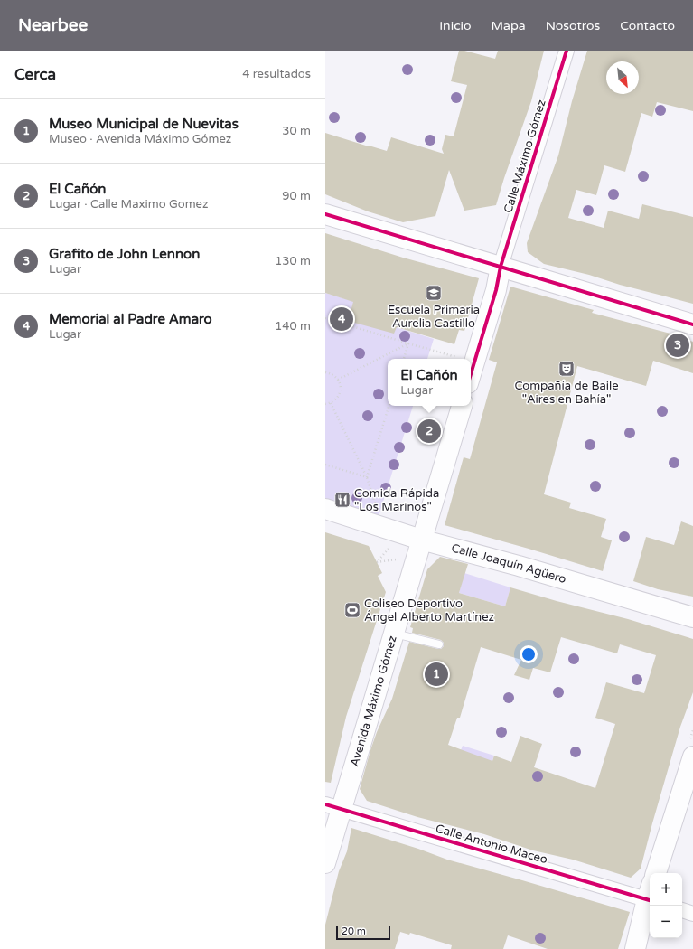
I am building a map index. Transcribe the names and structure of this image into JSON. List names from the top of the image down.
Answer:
{
  "streets": {
    "main road": ["Calle Joaquín Agüero", "Avenida Máximo Gómez"],
    "street": ["Calle Máximo Gómez", "Calle Antonio Maceo"]
  },
  "crossings": [
    ["Calle Joaquín Agüero", "Avenida Máximo Gómez"],
    ["Avenida Máximo Gómez", "Calle Antonio Maceo"]
  ],
  "places": {
    "school or university": ["Escuela Primaria Aurelia Castillo"],
    "theatre": ["Compañía de Baile \"Aires en Bahía\""],
    "restaurant": ["Comida Rápida \"Los Marinos\""],
    "sports": ["Coliseo Deportivo Ángel Alberto Martínez"]
  },
  "scale_bar": "20 m",
  "north": "bottom right",
  "page": {
    "header": "Nearbee",
    "nav": [
      "Inicio",
      "Mapa",
      "Nosotros",
      "Contacto"
    ],
    "heading": ["Cerca", "4 resultados"],
    "list": [
      {
        "mark": "1",
        "name": "Museo Municipal de Nuevitas",
        "note": "Museo · Avenida Máximo Gómez",
        "value": "30 m"
      },
      {
        "mark": "2",
        "name": "El Cañón",
        "note": "Lugar · Calle Maximo Gomez",
        "value": "90 m"
      },
      {
        "mark": "3",
        "name": "Grafito de John Lennon",
        "note": "Lugar",
        "value": "130 m"
      },
      {
        "mark": "4",
        "name": "Memorial al Padre Amaro",
        "note": "Lugar",
        "value": "140 m"
      }
    ],
    "pins": [
      "4",
      "3",
      "2",
      "1"
    ],
    "popup": ["El Cañón", "Lugar"],
    "map_buttons": ["+", "−"],
    "scale": "20 m"
  }
}
